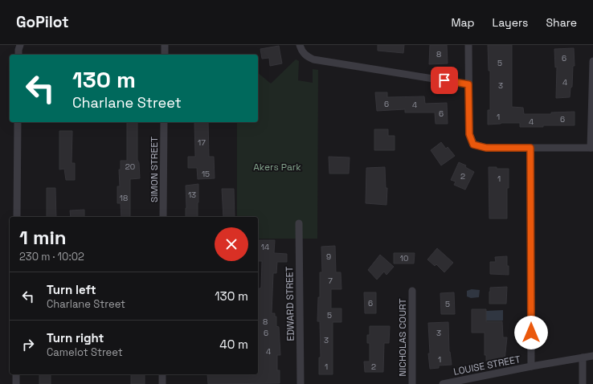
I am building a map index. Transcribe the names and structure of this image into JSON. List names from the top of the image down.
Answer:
{
  "streets": {
    "street": [
      "SIMON STREET",
      "EDWARD STREET",
      "NICHOLAS COURT",
      "LOUISE STREET"
    ]
  },
  "parks": ["Akers Park"],
  "house_numbers": [
    "8",
    "6",
    "5",
    "4",
    "3",
    "6",
    "4",
    "6",
    "1",
    "6",
    "4",
    "17",
    "20",
    "15",
    "2",
    "1",
    "13",
    "18",
    "14",
    "9",
    "10",
    "7",
    "6",
    "5",
    "5",
    "8",
    "6",
    "3",
    "3",
    "4",
    "1",
    "1",
    "2"
  ],
  "page": {
    "header": "GoPilot",
    "nav": ["Map", "Layers", "Share"],
    "turn": ["130 m", "Charlane Street"],
    "heading": ["1 min", "230 m · 10:02"],
    "list": [
      {
        "name": "Turn left",
        "note": "Charlane Street",
        "value": "130 m"
      },
      {
        "name": "Turn right",
        "note": "Camelot Street",
        "value": "40 m"
      }
    ]
  }
}
